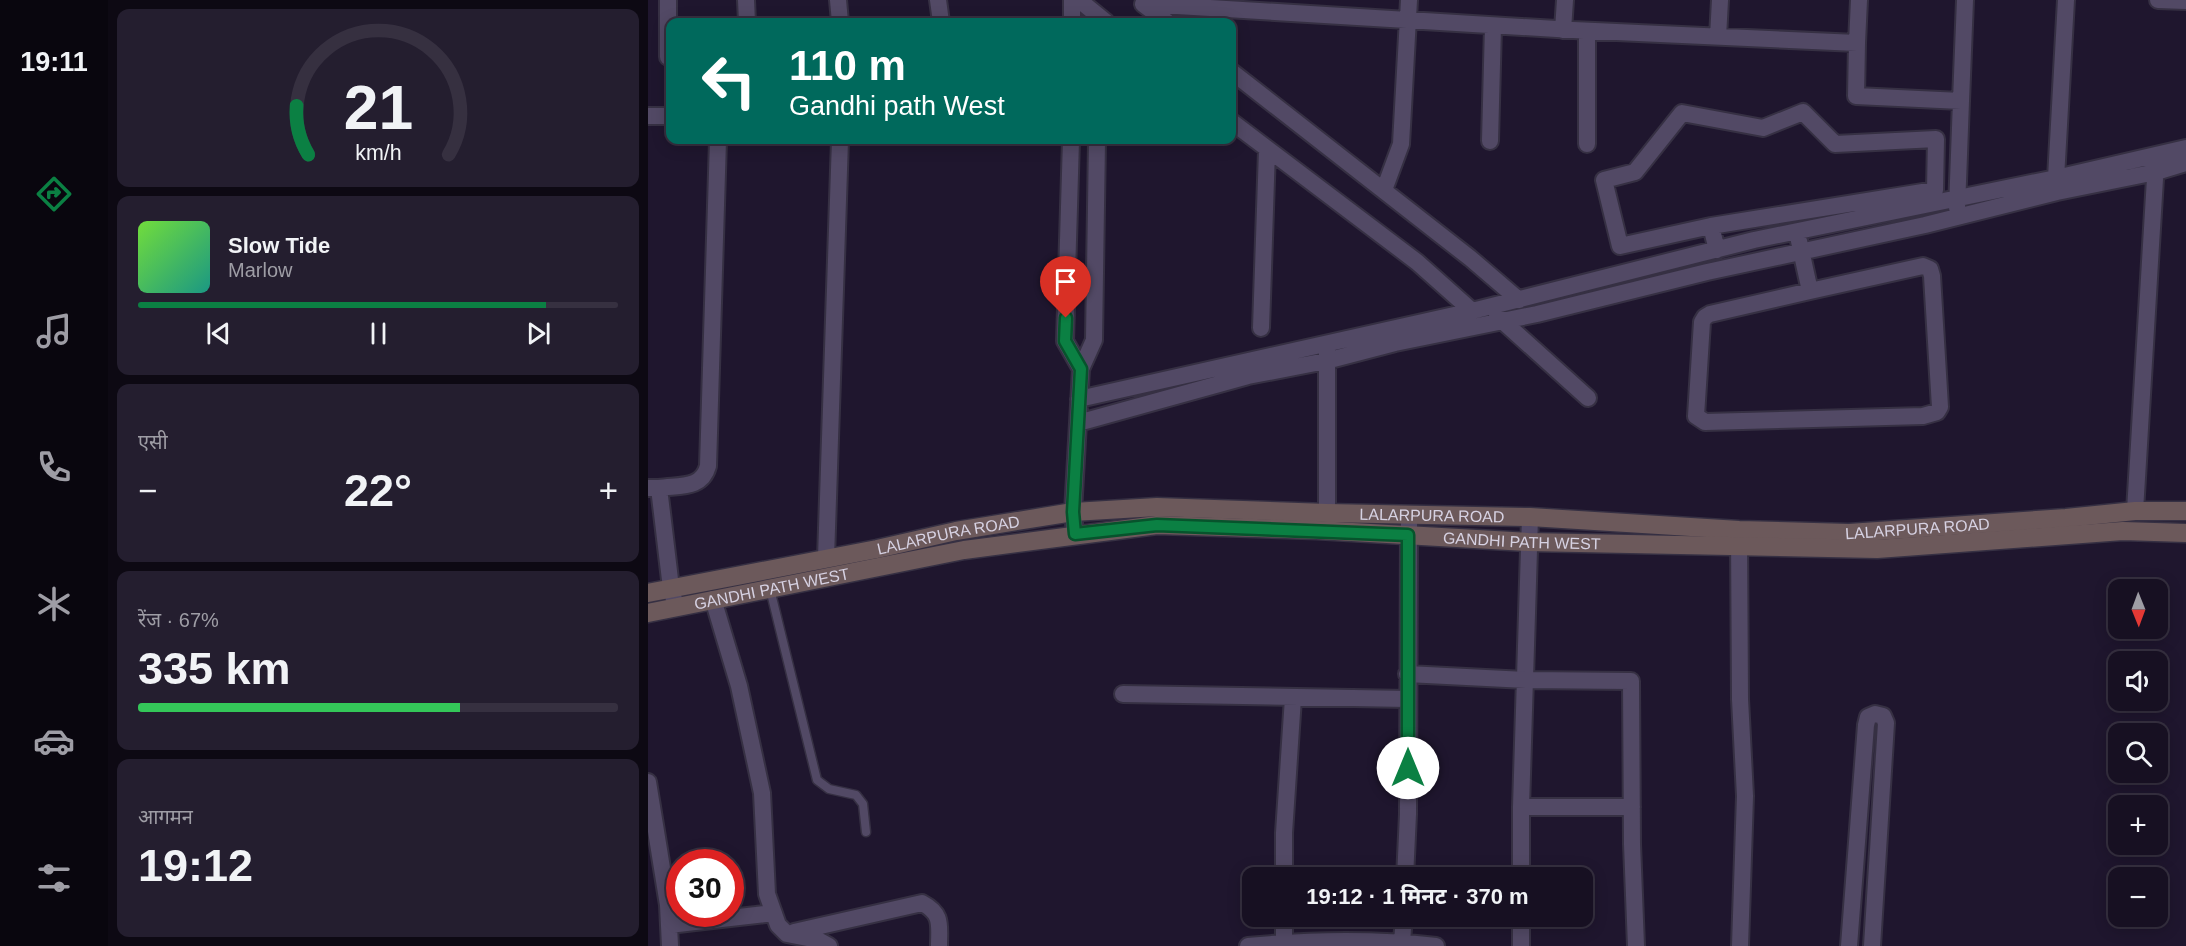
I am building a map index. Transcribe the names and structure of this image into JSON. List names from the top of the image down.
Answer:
{
  "streets": {
    "street": ["LALARPURA ROAD", "GANDHI PATH WEST"]
  },
  "crossings": [
    ["LALARPURA ROAD", "GANDHI PATH WEST"]
  ],
  "north": "bottom",
  "page": {
    "tabs": "19:11",
    "turn": ["110 m", "Gandhi path West"],
    "song": ["Slow Tide", "Marlow"],
    "tile": [
      "एसी",
      ["रेंज · 67%", "335 km"],
      ["आगमन", "19:12"]
    ],
    "heat": ["−", "22°", "+"],
    "map_buttons": ["+", "−"],
    "limit": "30",
    "trip": "19:12 · 1 मिनट · 370 m",
    "gauge": ["21", "km/h"]
  }
}
